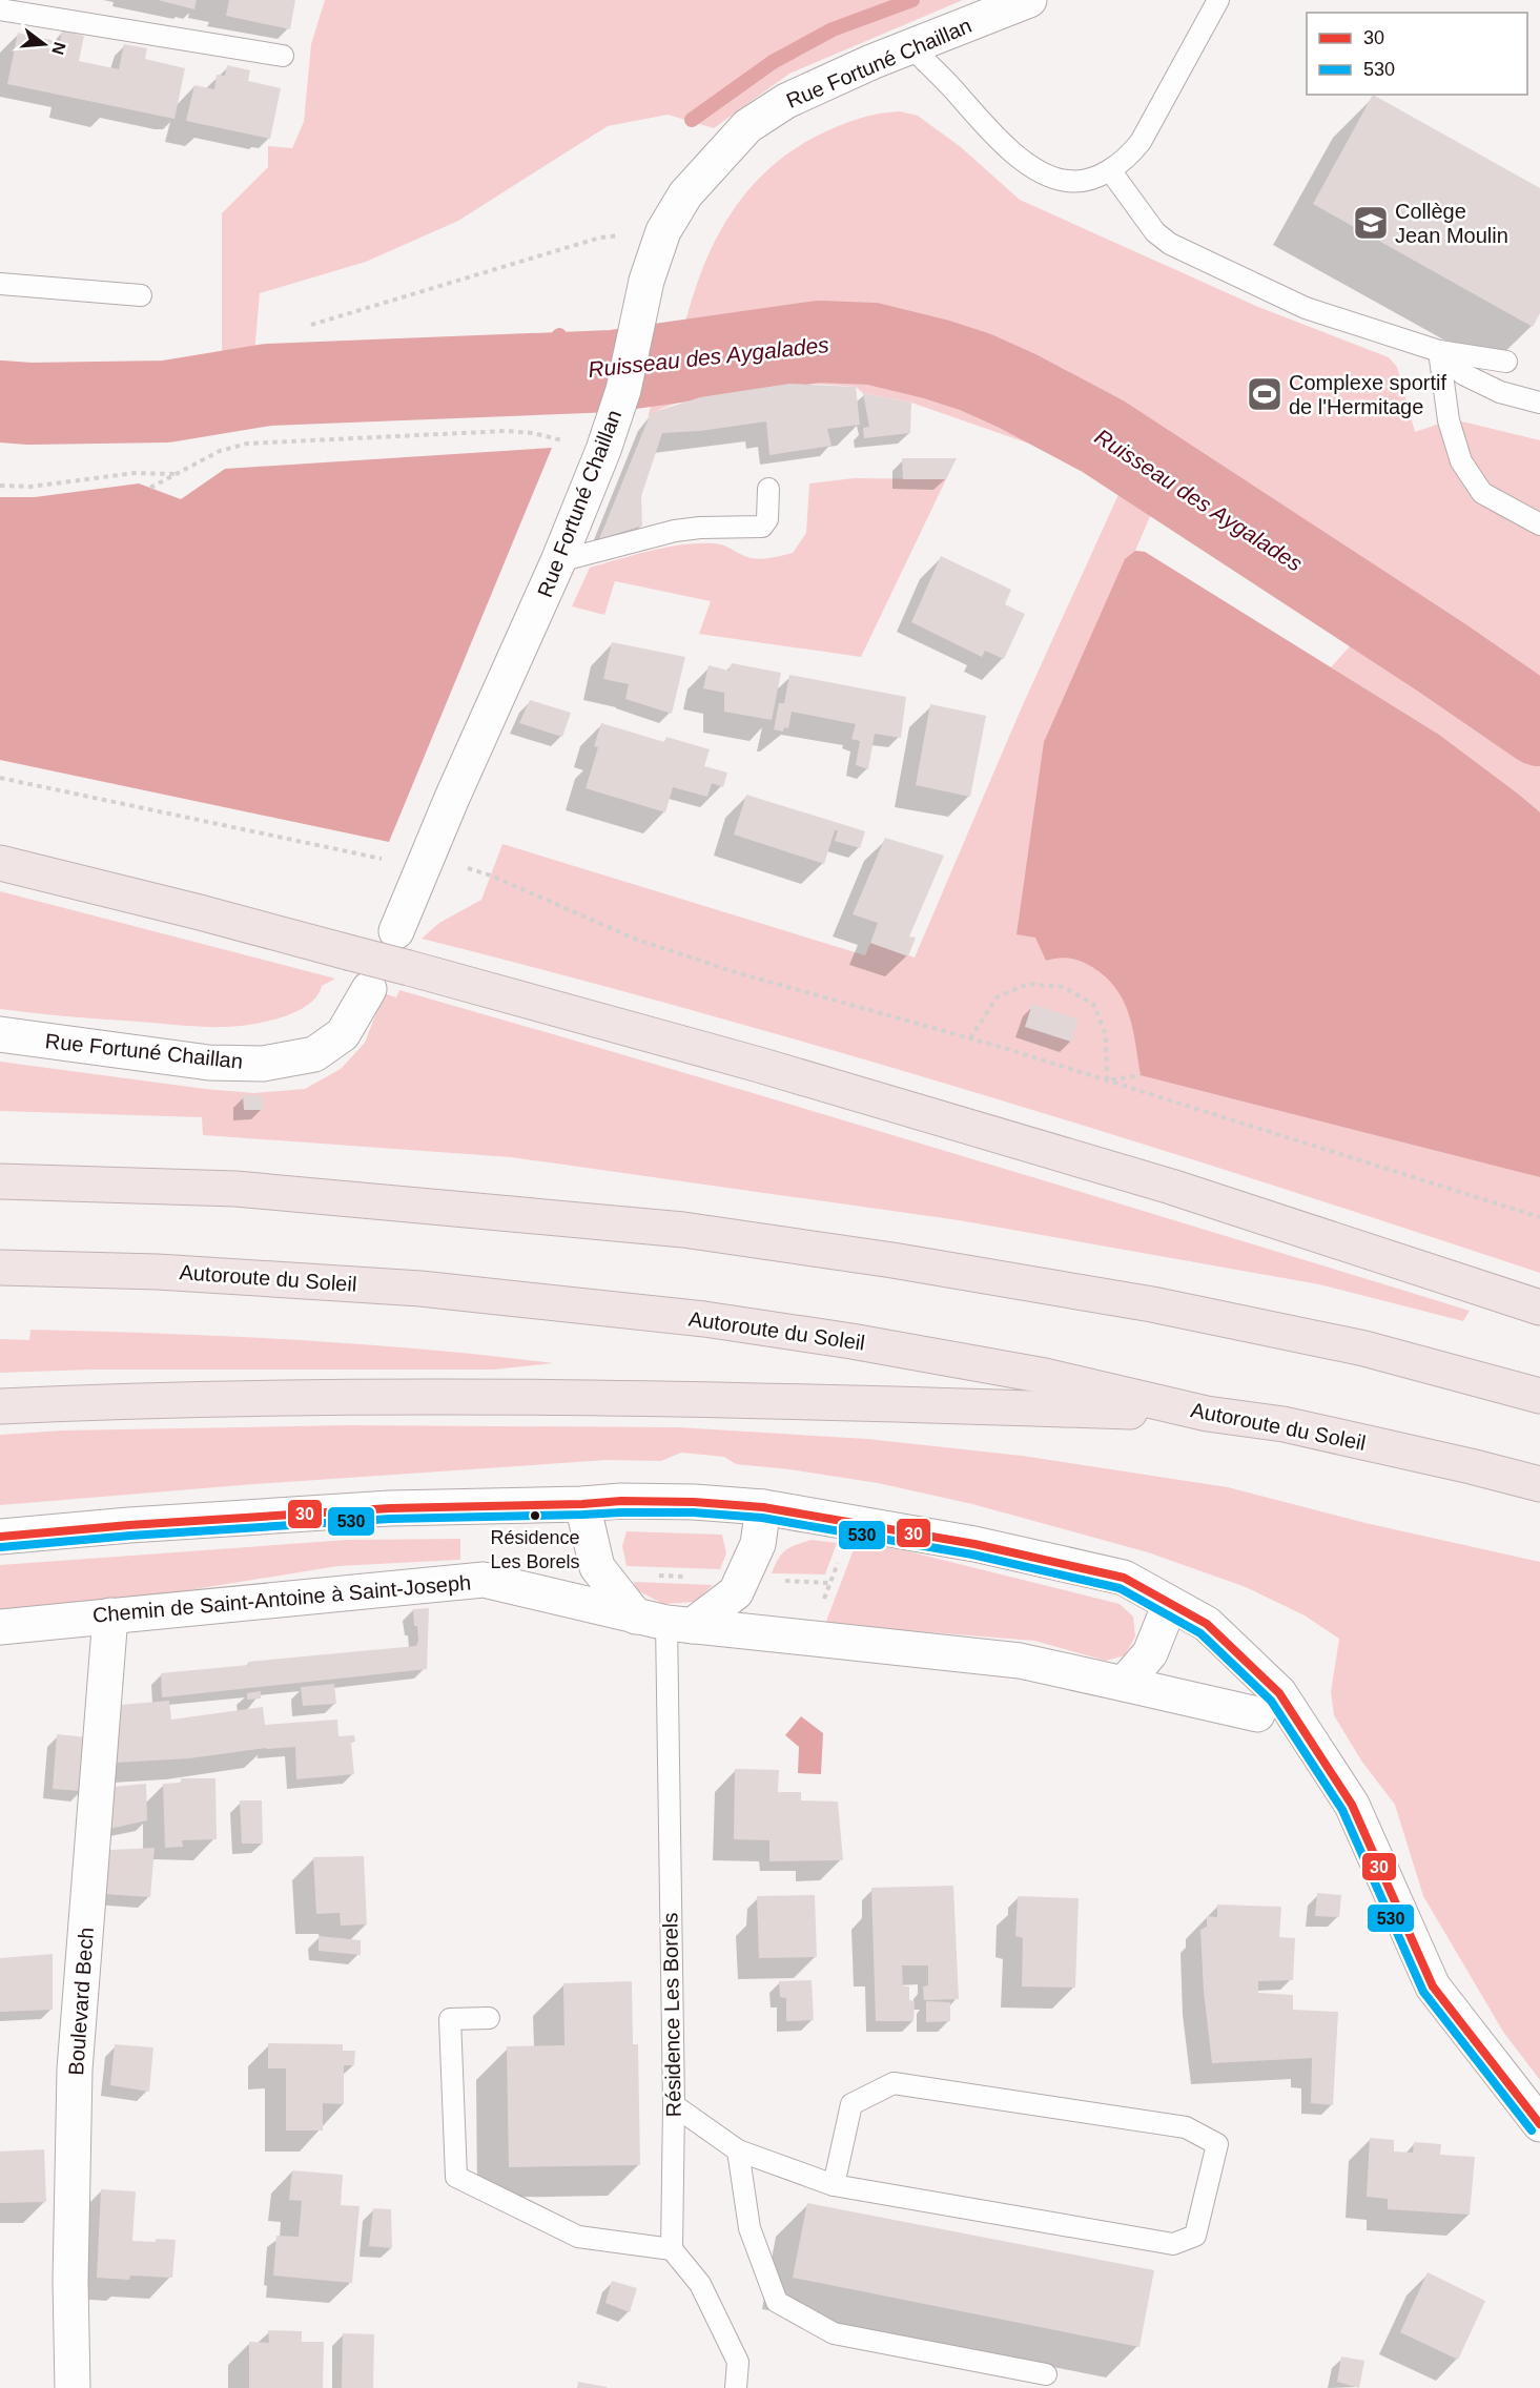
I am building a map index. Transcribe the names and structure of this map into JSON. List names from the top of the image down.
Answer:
{
  "streets": {
    "highway": ["Autoroute du Soleil"],
    "street": ["Rue Fortuné Chaillan", "Chemin de Saint-Antoine à Saint-Joseph", "Boulevard Bech"],
    "lane": ["Résidence Les Borels"]
  },
  "crossings": [
    ["Chemin de Saint-Antoine à Saint-Joseph", "Boulevard Bech"],
    ["Chemin de Saint-Antoine à Saint-Joseph", "Résidence Les Borels"]
  ],
  "water": ["Ruisseau des Aygalades"],
  "places": {
    "school or university": ["Collège Jean Moulin"],
    "sports": ["Complexe sportif de l'Hermitage"],
    "other": ["Résidence Les Borels"]
  },
  "lines": ["transit line 30", "transit line 530"],
  "legend": ["30", "530"],
  "north": "right"
}
